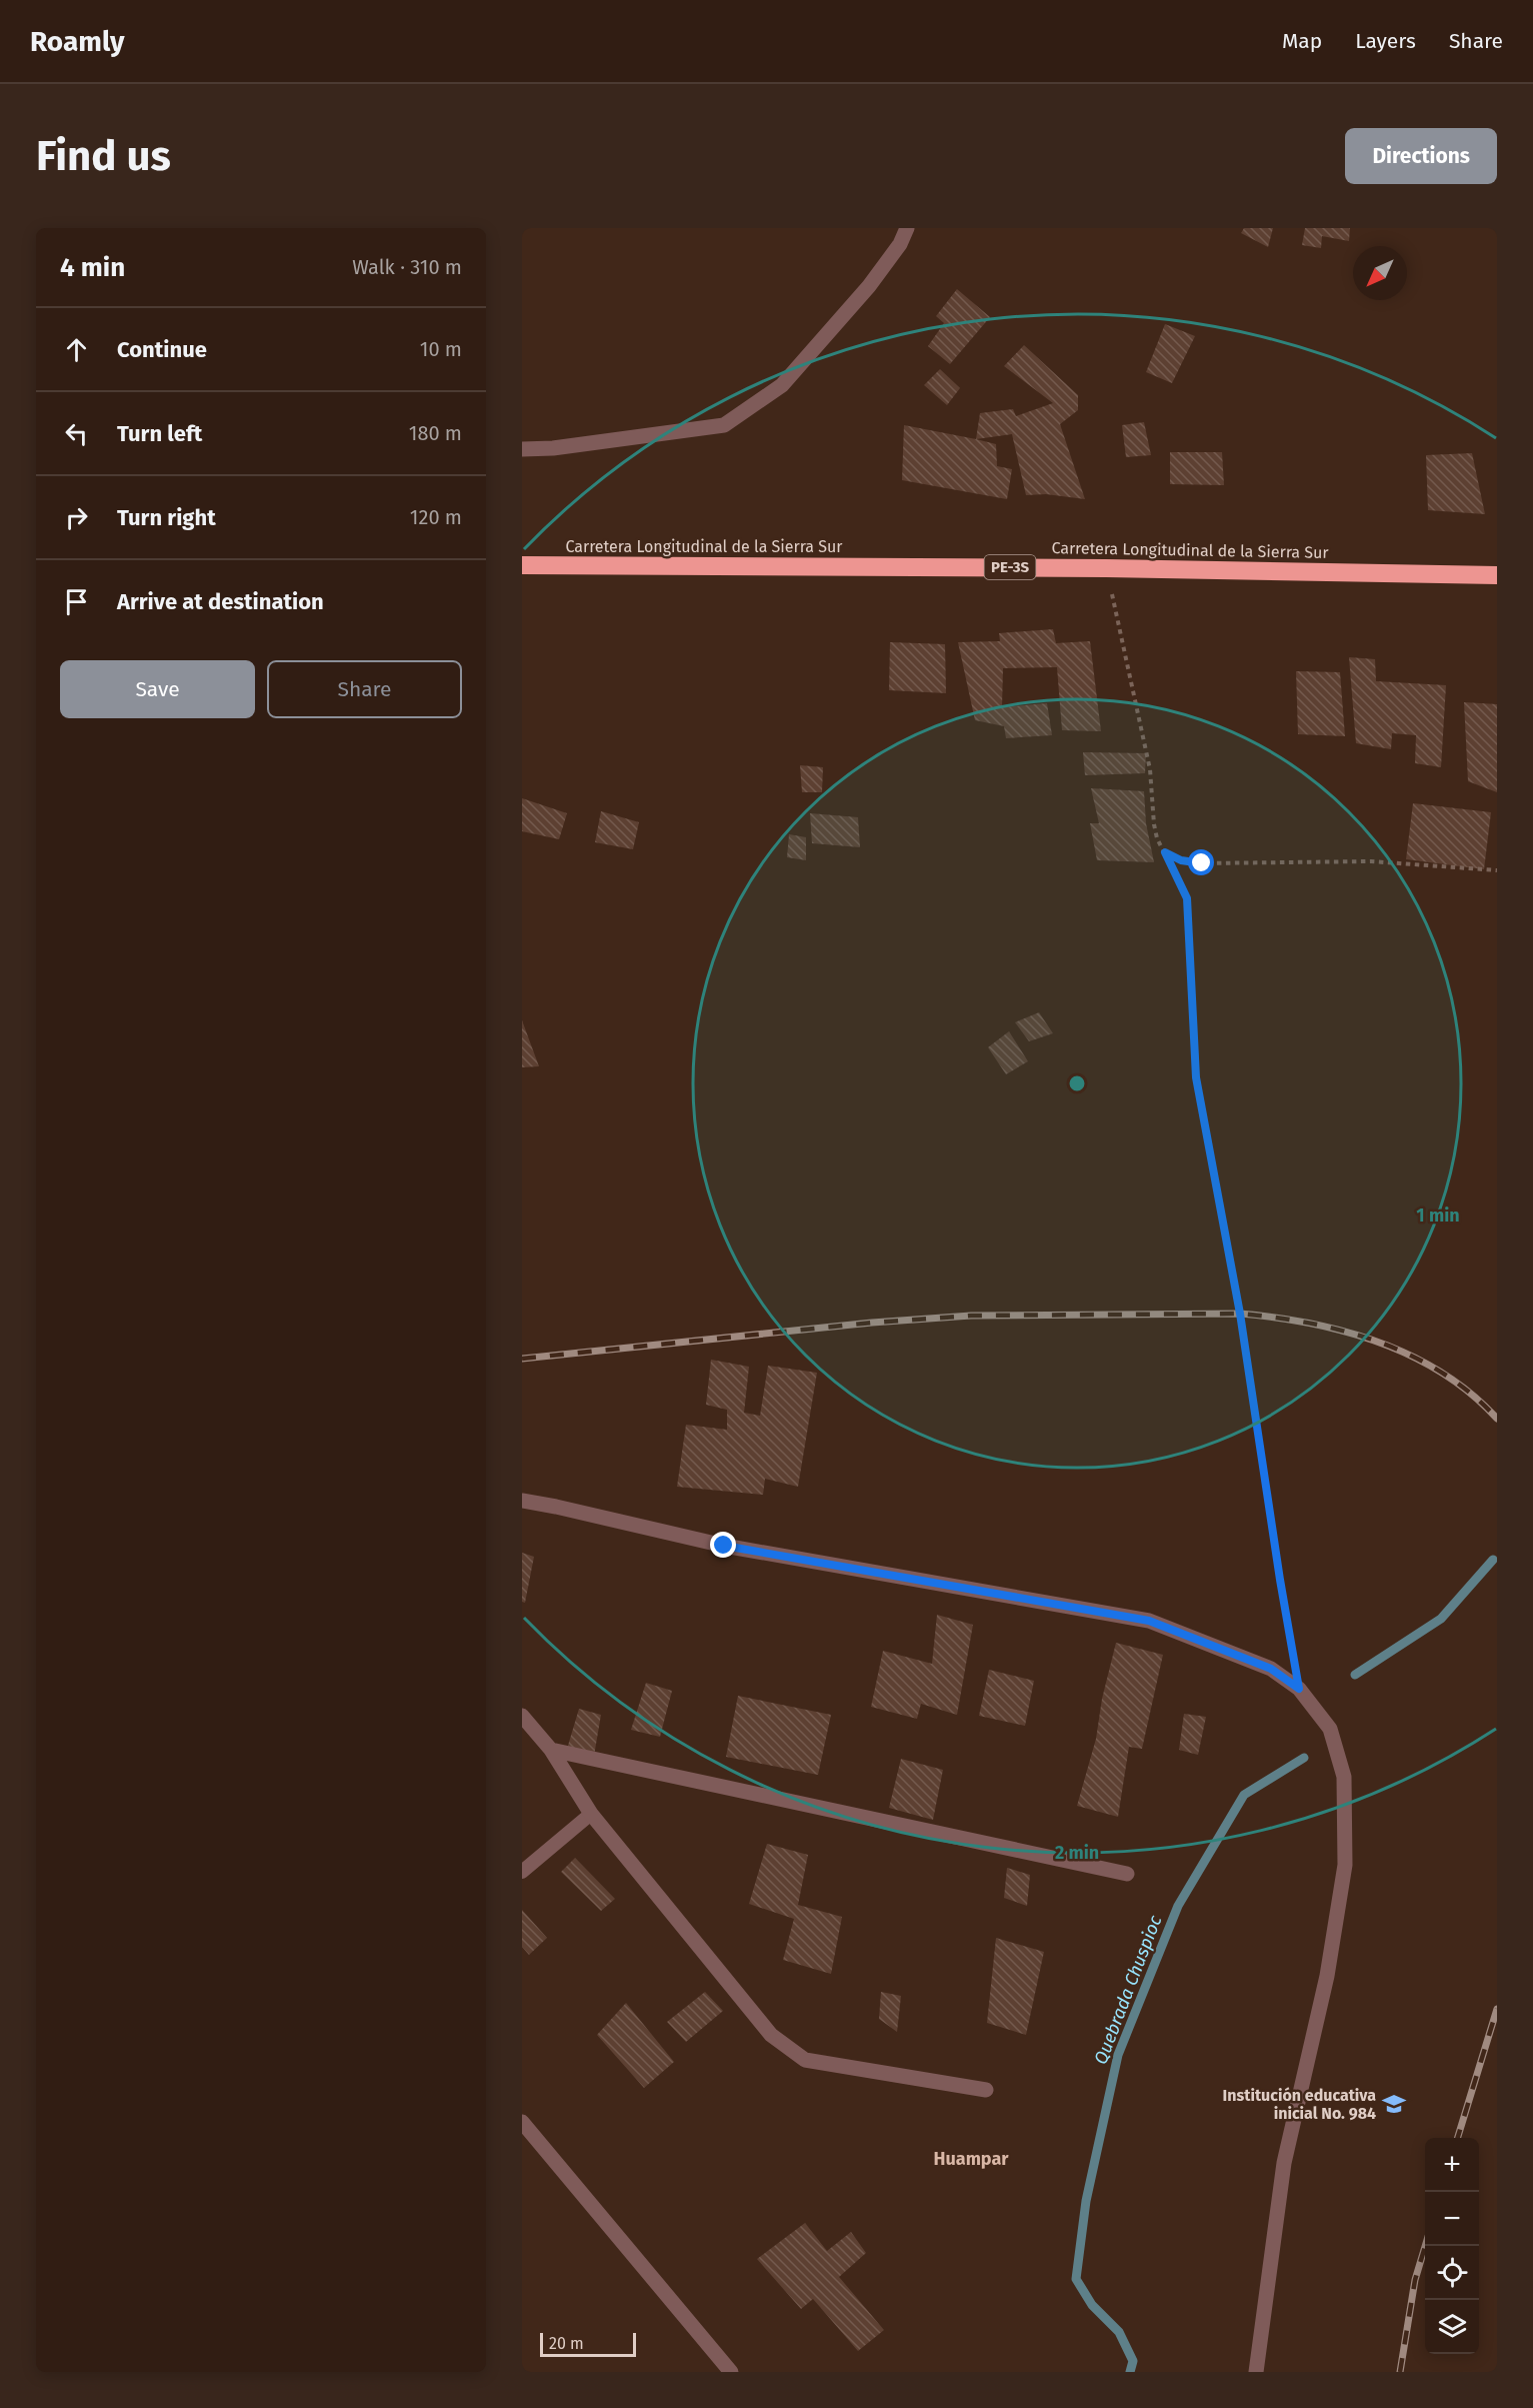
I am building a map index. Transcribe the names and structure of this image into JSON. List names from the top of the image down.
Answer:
{
  "streets": {
    "highway": ["Carretera Longitudinal de la Sierra Sur", "PE-3S"]
  },
  "districts": ["Huampar"],
  "water": ["Quebrada Chuspioc"],
  "places": {
    "school or university": ["Institución educativa inicial No. 984"]
  },
  "scale_bar": "20 m",
  "north": "bottom left",
  "page": {
    "header": "Roamly",
    "nav": ["Map", "Layers", "Share"],
    "buttons": [
      "Directions",
      ["Save", "Share"]
    ],
    "title": "Find us",
    "heading": ["4 min", "Walk · 310 m"],
    "list": [
      ["Continue", "10 m"],
      ["Turn left", "180 m"],
      ["Turn right", "120 m"],
      "Arrive at destination"
    ],
    "map_buttons": ["+", "−"],
    "scale": "20 m"
  },
  "rings": ["1 min", "2 min"]
}
